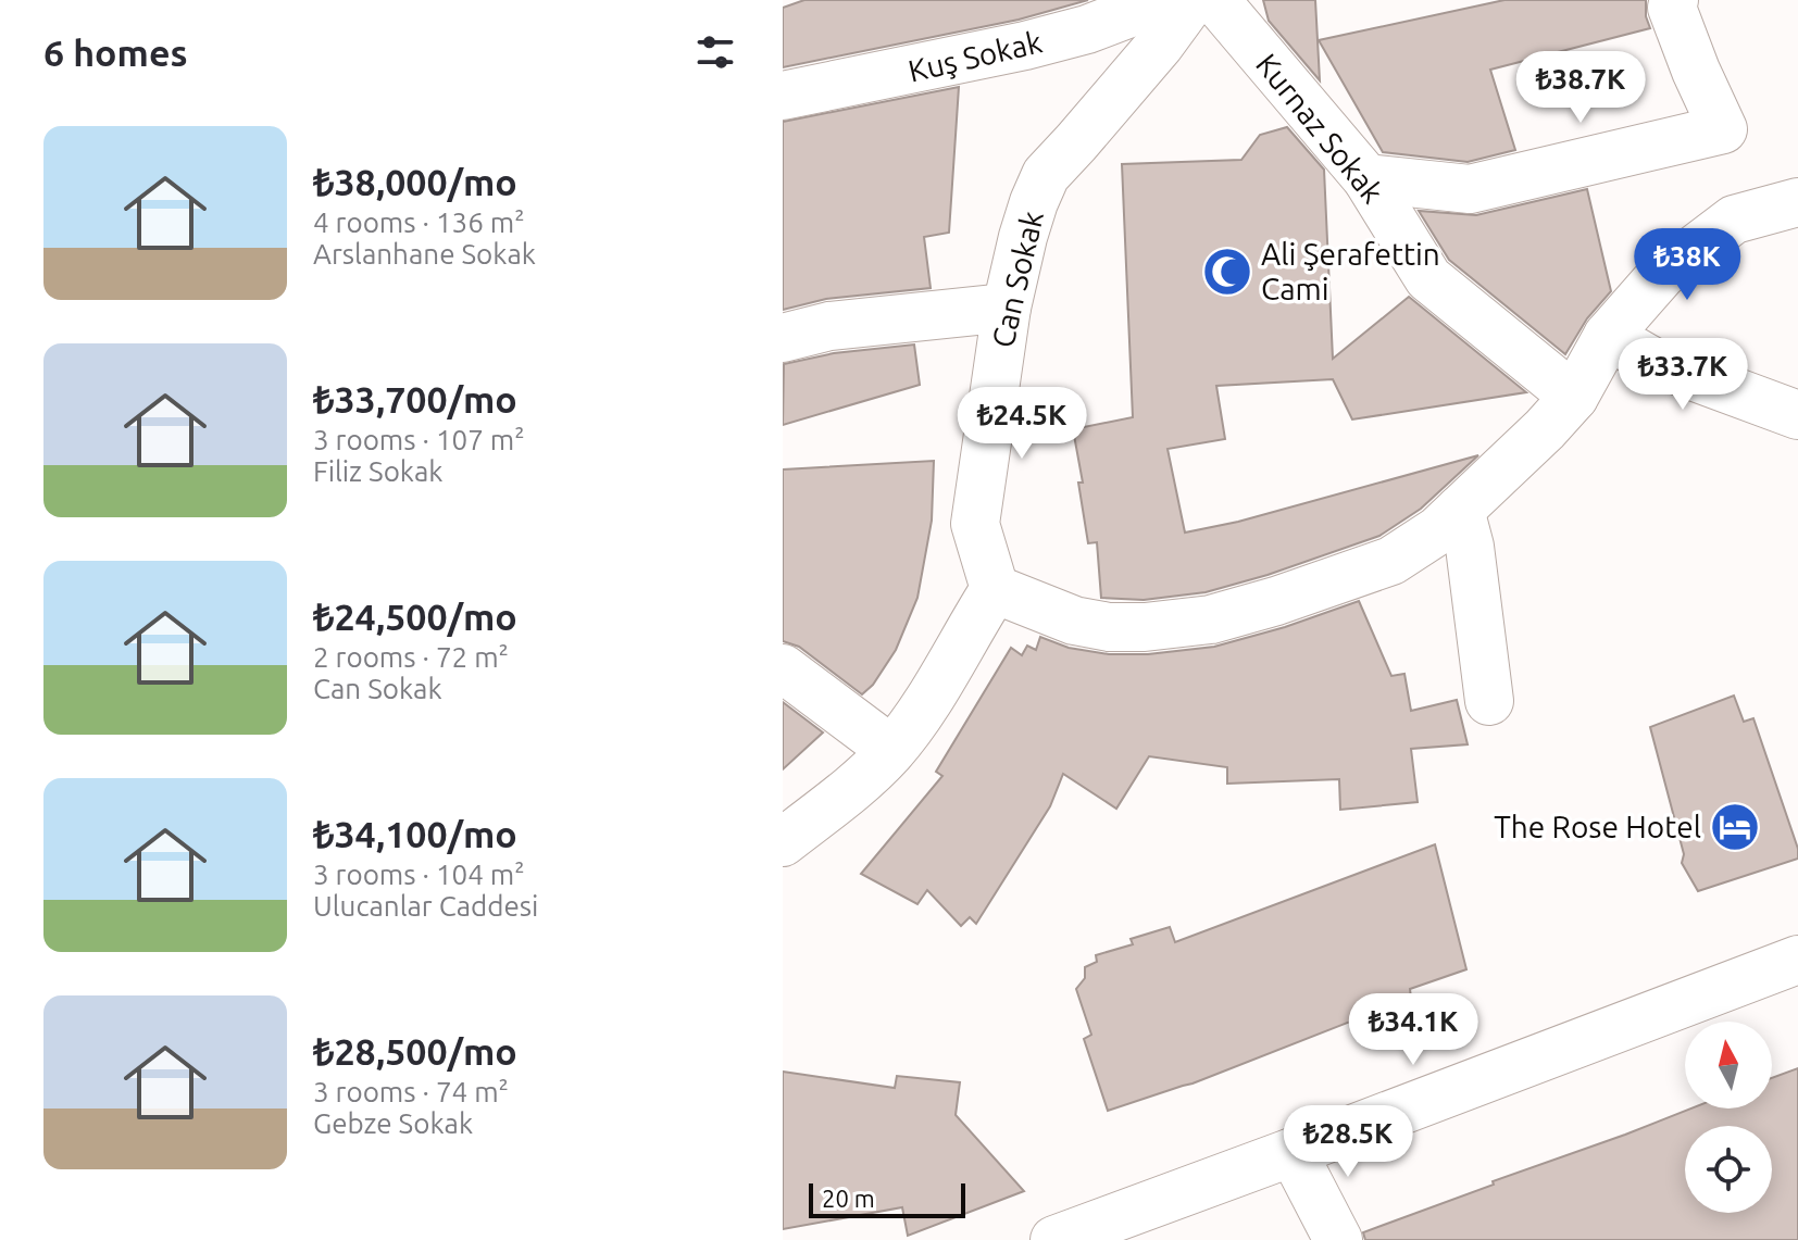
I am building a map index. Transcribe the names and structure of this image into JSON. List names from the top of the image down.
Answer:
{
  "streets": {
    "street": ["Kuş Sokak", "Kurnaz Sokak", "Can Sokak"]
  },
  "places": {
    "mosque": ["Ali Şerafettin Cami"],
    "hotel": ["The Rose Hotel"]
  },
  "scale_bar": "20 m",
  "north": "top",
  "page": {
    "heading": "6 homes",
    "price": [
      "₺38.7K",
      "₺38K",
      "₺33.7K",
      "₺24.5K",
      "₺34.1K",
      "₺28.5K"
    ],
    "list": [
      {
        "name": "₺38,000/mo",
        "note": "4 rooms · 136 m² · Arslanhane Sokak"
      },
      {
        "name": "₺33,700/mo",
        "note": "3 rooms · 107 m² · Filiz Sokak"
      },
      {
        "name": "₺24,500/mo",
        "note": "2 rooms · 72 m² · Can Sokak"
      },
      {
        "name": "₺34,100/mo",
        "note": "3 rooms · 104 m² · Ulucanlar Caddesi"
      },
      {
        "name": "₺28,500/mo",
        "note": "3 rooms · 74 m² · Gebze Sokak"
      }
    ],
    "scale": "20 m"
  }
}
